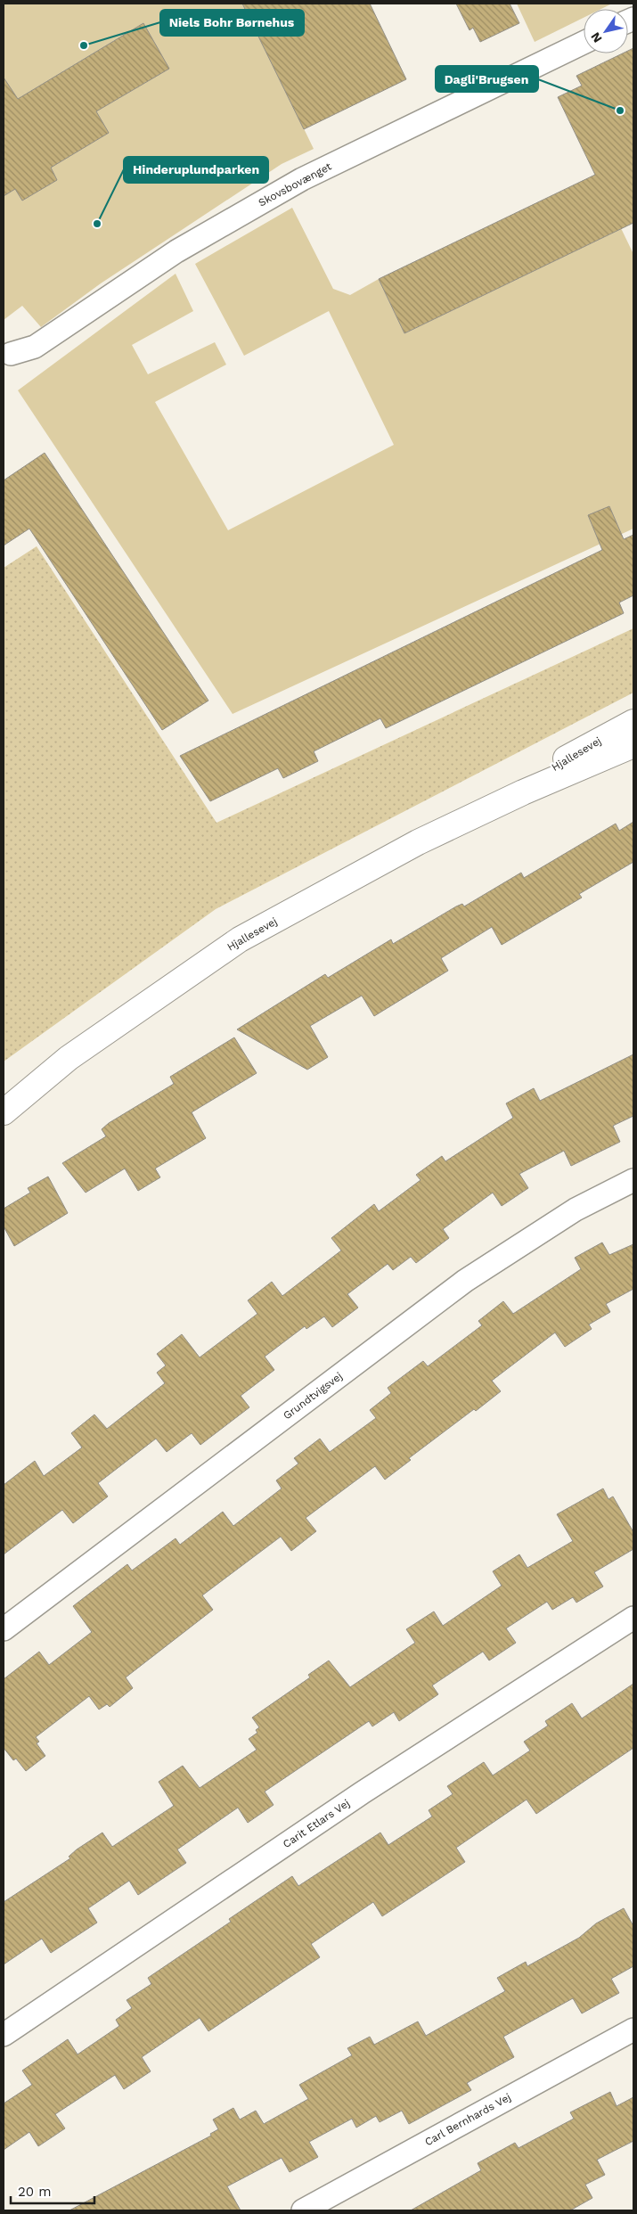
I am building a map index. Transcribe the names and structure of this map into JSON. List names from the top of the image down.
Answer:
{
  "streets": {
    "main road": ["Hjallesevej"],
    "street": [
      "Skovsbovænget",
      "Grundtvigsvej",
      "Carit Etlars Vej",
      "Carl Bernhards Vej"
    ]
  },
  "places": ["Niels Bohr Børnehus", "Dagli'Brugsen", "Hinderuplundparken"],
  "scale_bar": "20 m",
  "north": "bottom left"
}
